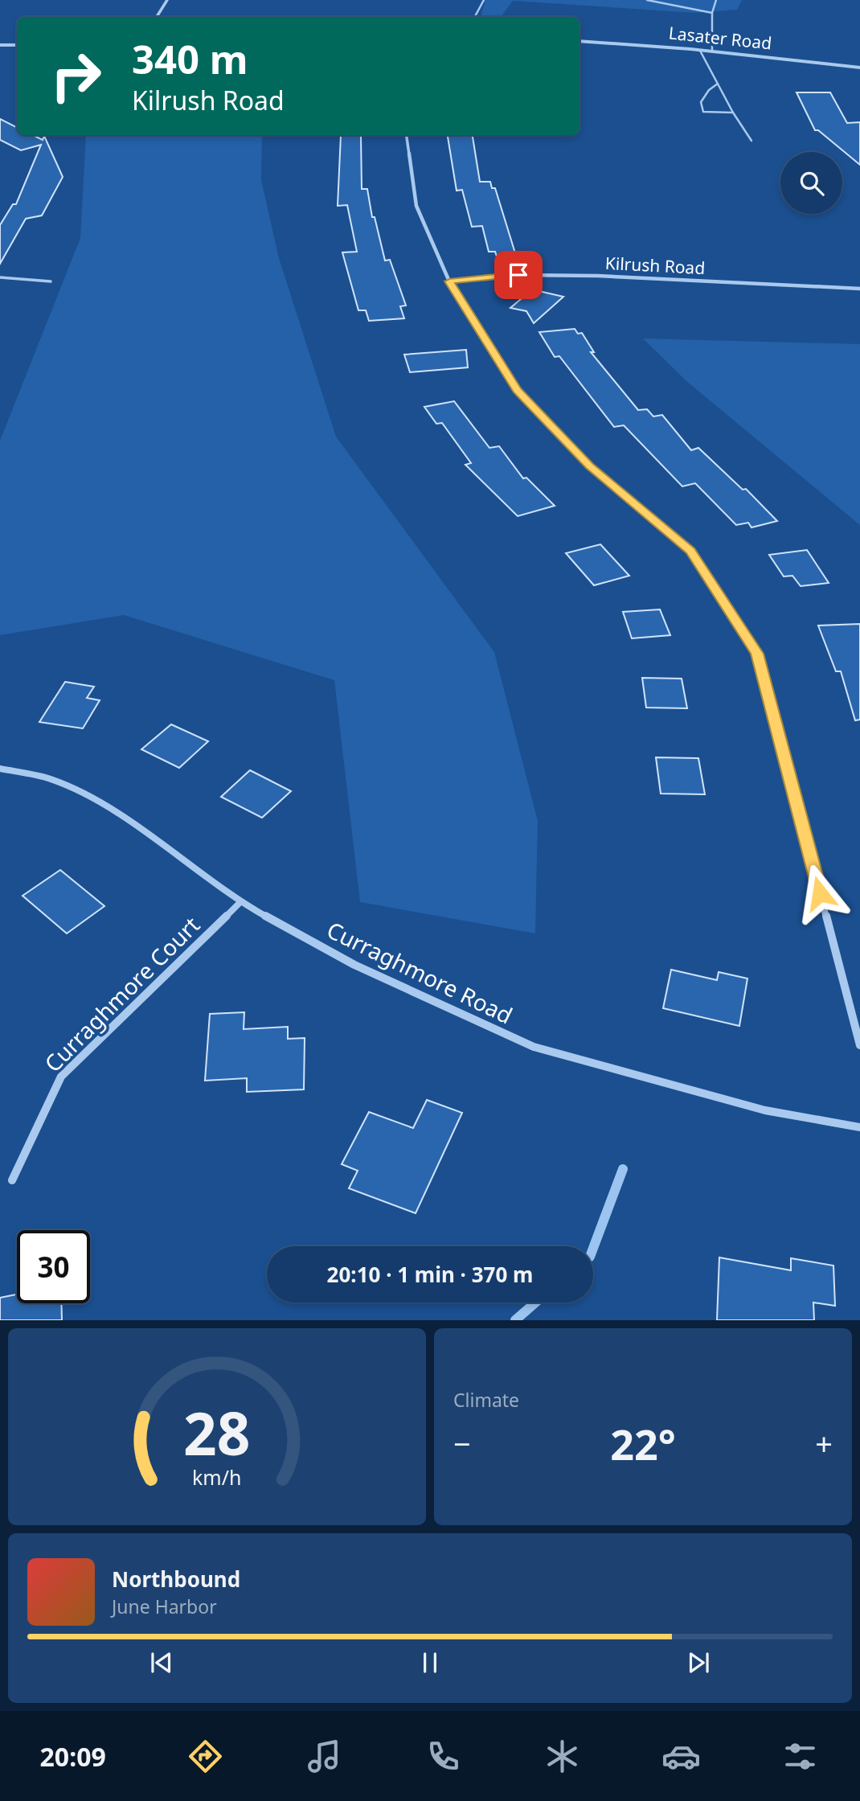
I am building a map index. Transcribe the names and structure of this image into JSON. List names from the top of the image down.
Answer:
{
  "streets": {
    "street": [
      "Lasater Road",
      "Kilrush Road",
      "Curraghmore Road",
      "Curraghmore Court"
    ]
  },
  "crossings": [
    ["Curraghmore Road", "Curraghmore Court"]
  ],
  "page": {
    "turn": ["340 m", "Kilrush Road"],
    "limit": "30",
    "trip": "20:10 · 1 min · 370 m",
    "tile": "Climate",
    "heat": ["−", "22°", "+"],
    "song": ["Northbound", "June Harbor"],
    "tabs": "20:09",
    "gauge": ["28", "km/h"]
  }
}
